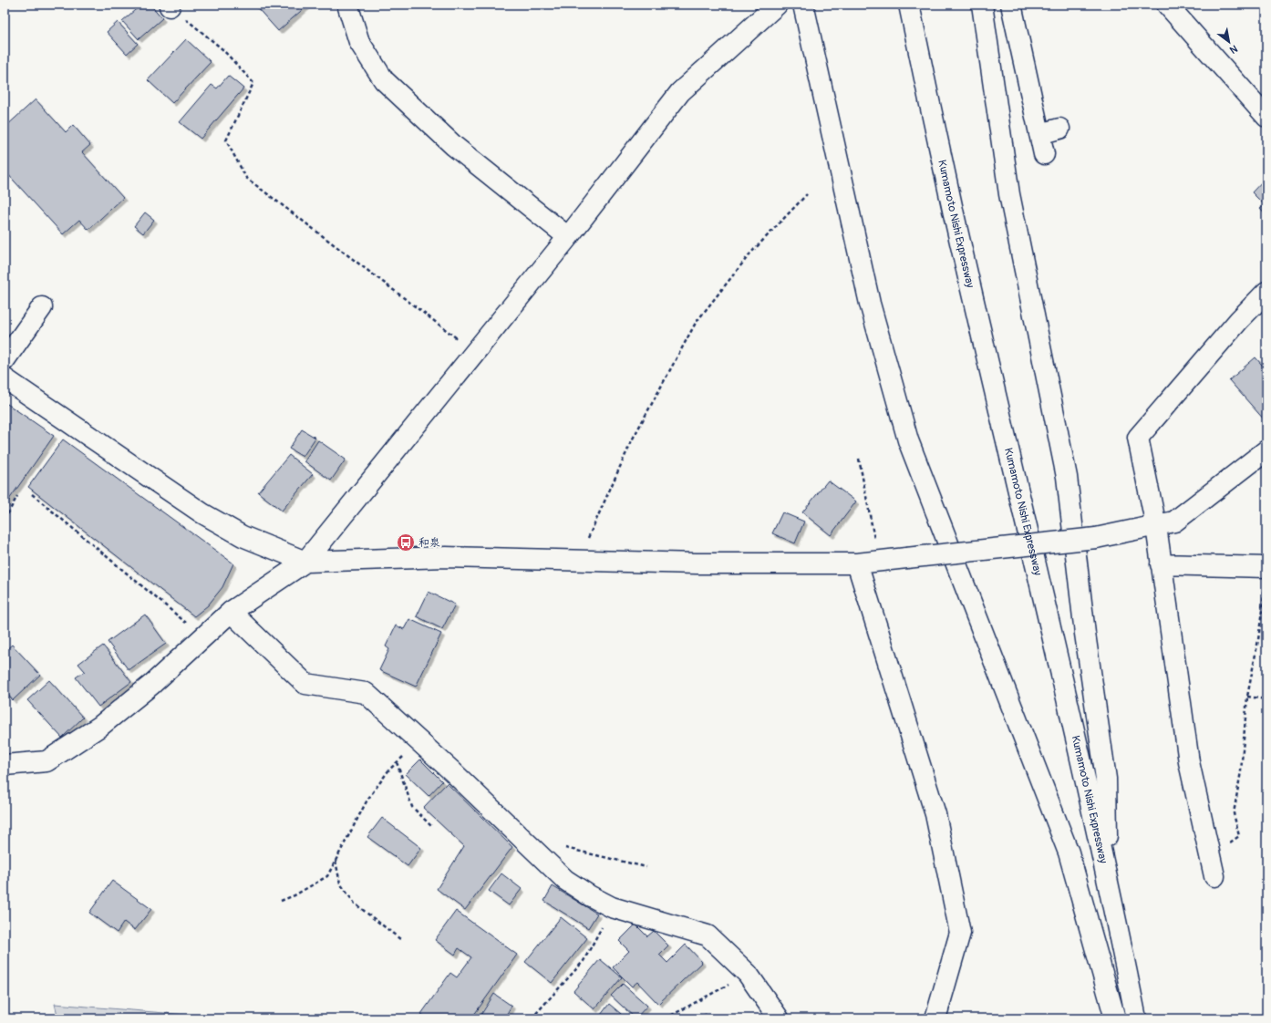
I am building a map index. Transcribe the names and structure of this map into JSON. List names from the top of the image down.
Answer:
{
  "streets": {
    "main road": ["Kumamoto Nishi Expressway"]
  },
  "places": {
    "bus stop": ["和泉"]
  },
  "north": "bottom right"
}
